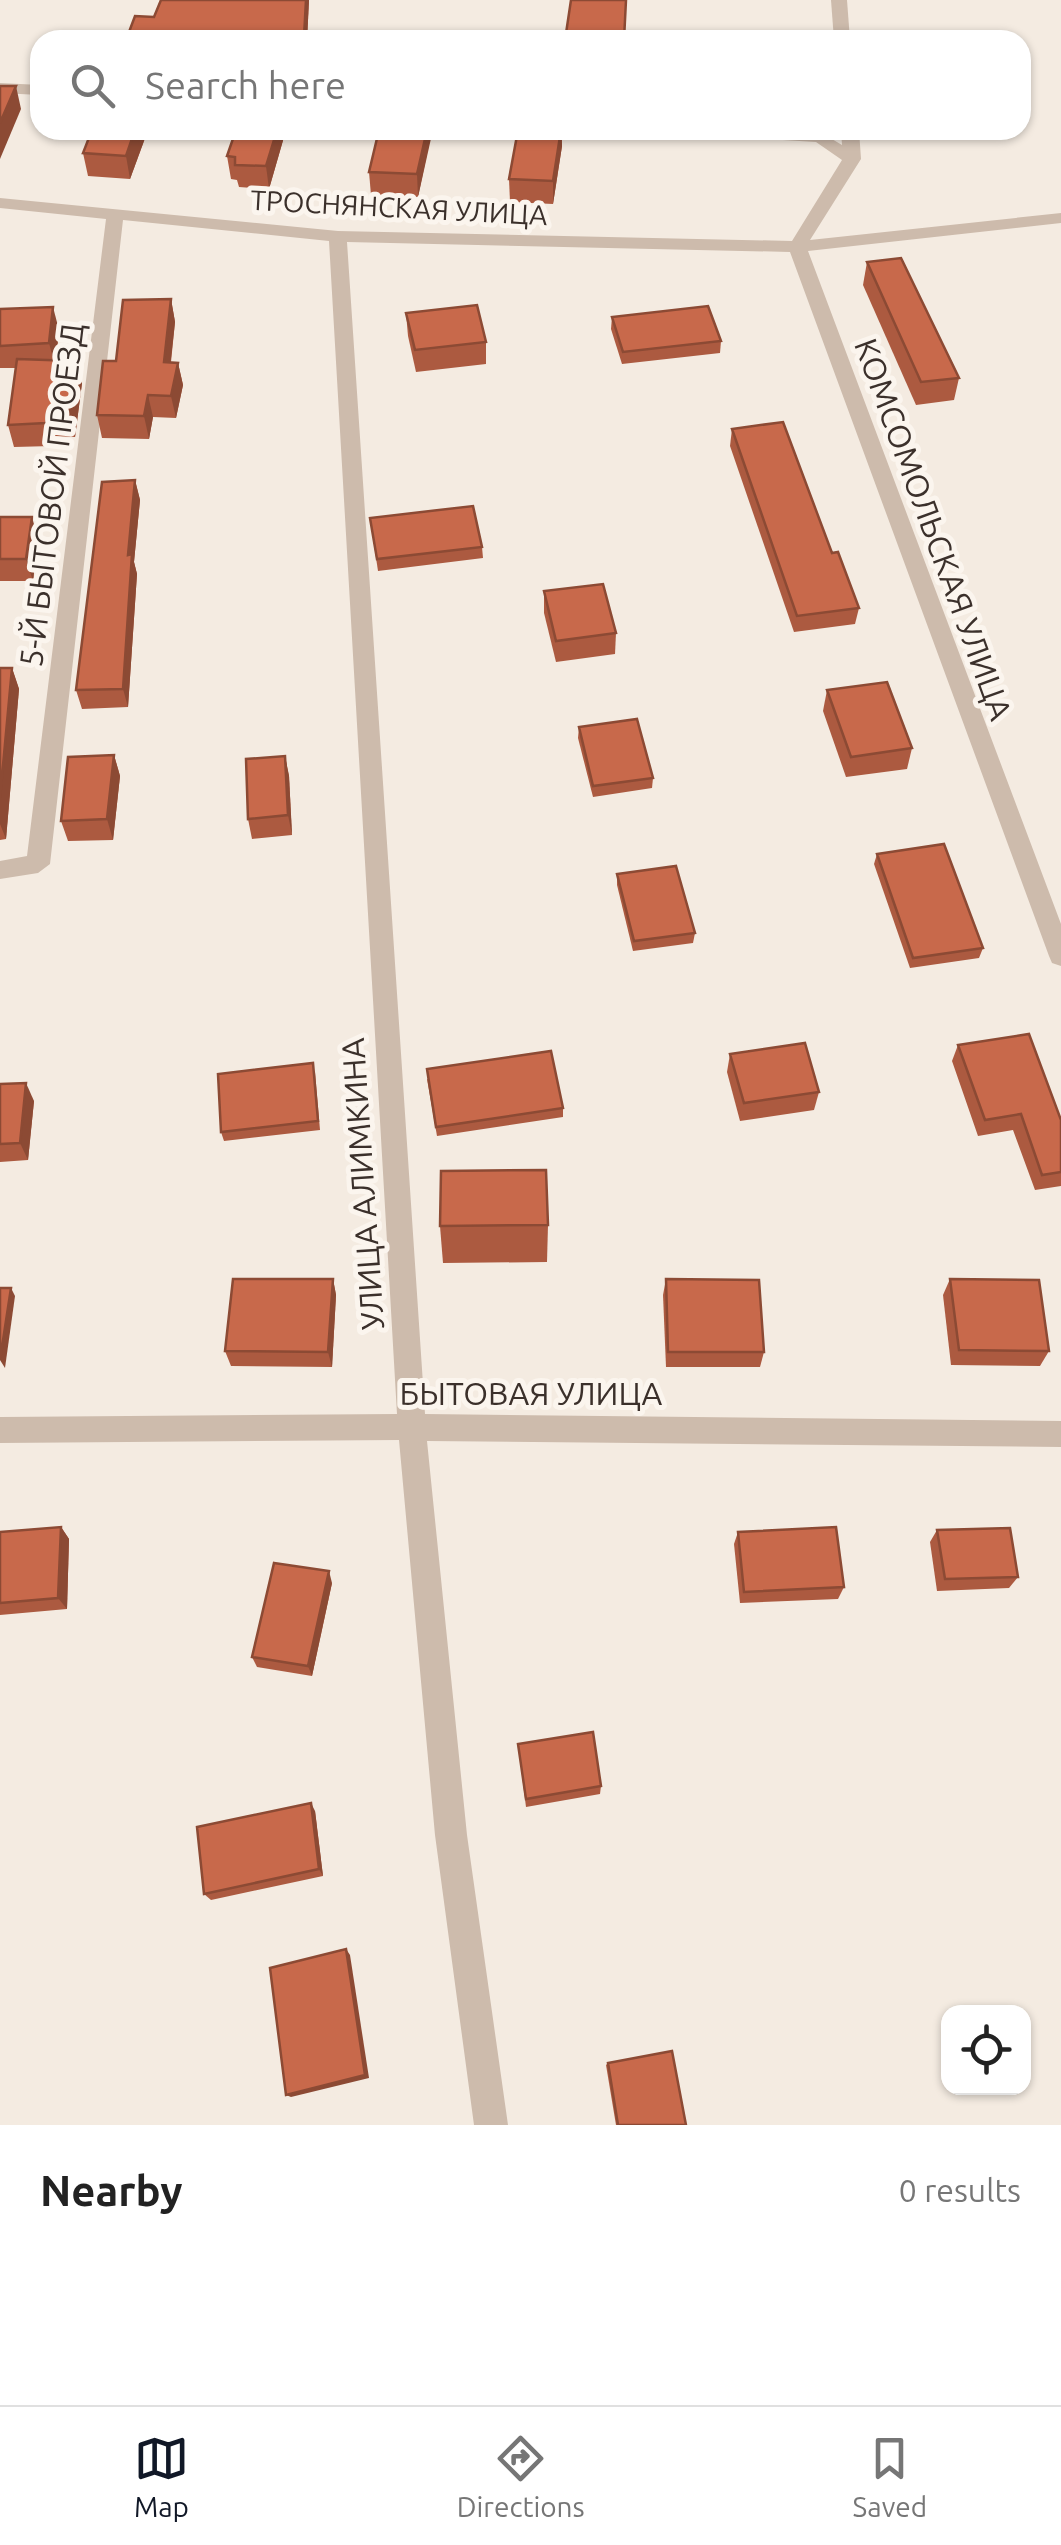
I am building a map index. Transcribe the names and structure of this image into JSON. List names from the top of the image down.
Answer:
{
  "streets": {
    "street": [
      "ТРОСНЯНСКАЯ УЛИЦА",
      "5-Й БЫТОВОЙ ПРОЕЗД",
      "КОМСОМОЛЬСКАЯ УЛИЦА",
      "УЛИЦА АЛИМКИНА",
      "БЫТОВАЯ УЛИЦА"
    ]
  },
  "crossings": [
    ["ТРОСНЯНСКАЯ УЛИЦА", "5-Й БЫТОВОЙ ПРОЕЗД"],
    ["ТРОСНЯНСКАЯ УЛИЦА", "КОМСОМОЛЬСКАЯ УЛИЦА"],
    ["ТРОСНЯНСКАЯ УЛИЦА", "УЛИЦА АЛИМКИНА"],
    ["УЛИЦА АЛИМКИНА", "БЫТОВАЯ УЛИЦА"]
  ],
  "page": {
    "search": "Search here",
    "heading": ["Nearby", "0 results"],
    "nav": ["Map", "Directions", "Saved"]
  }
}
